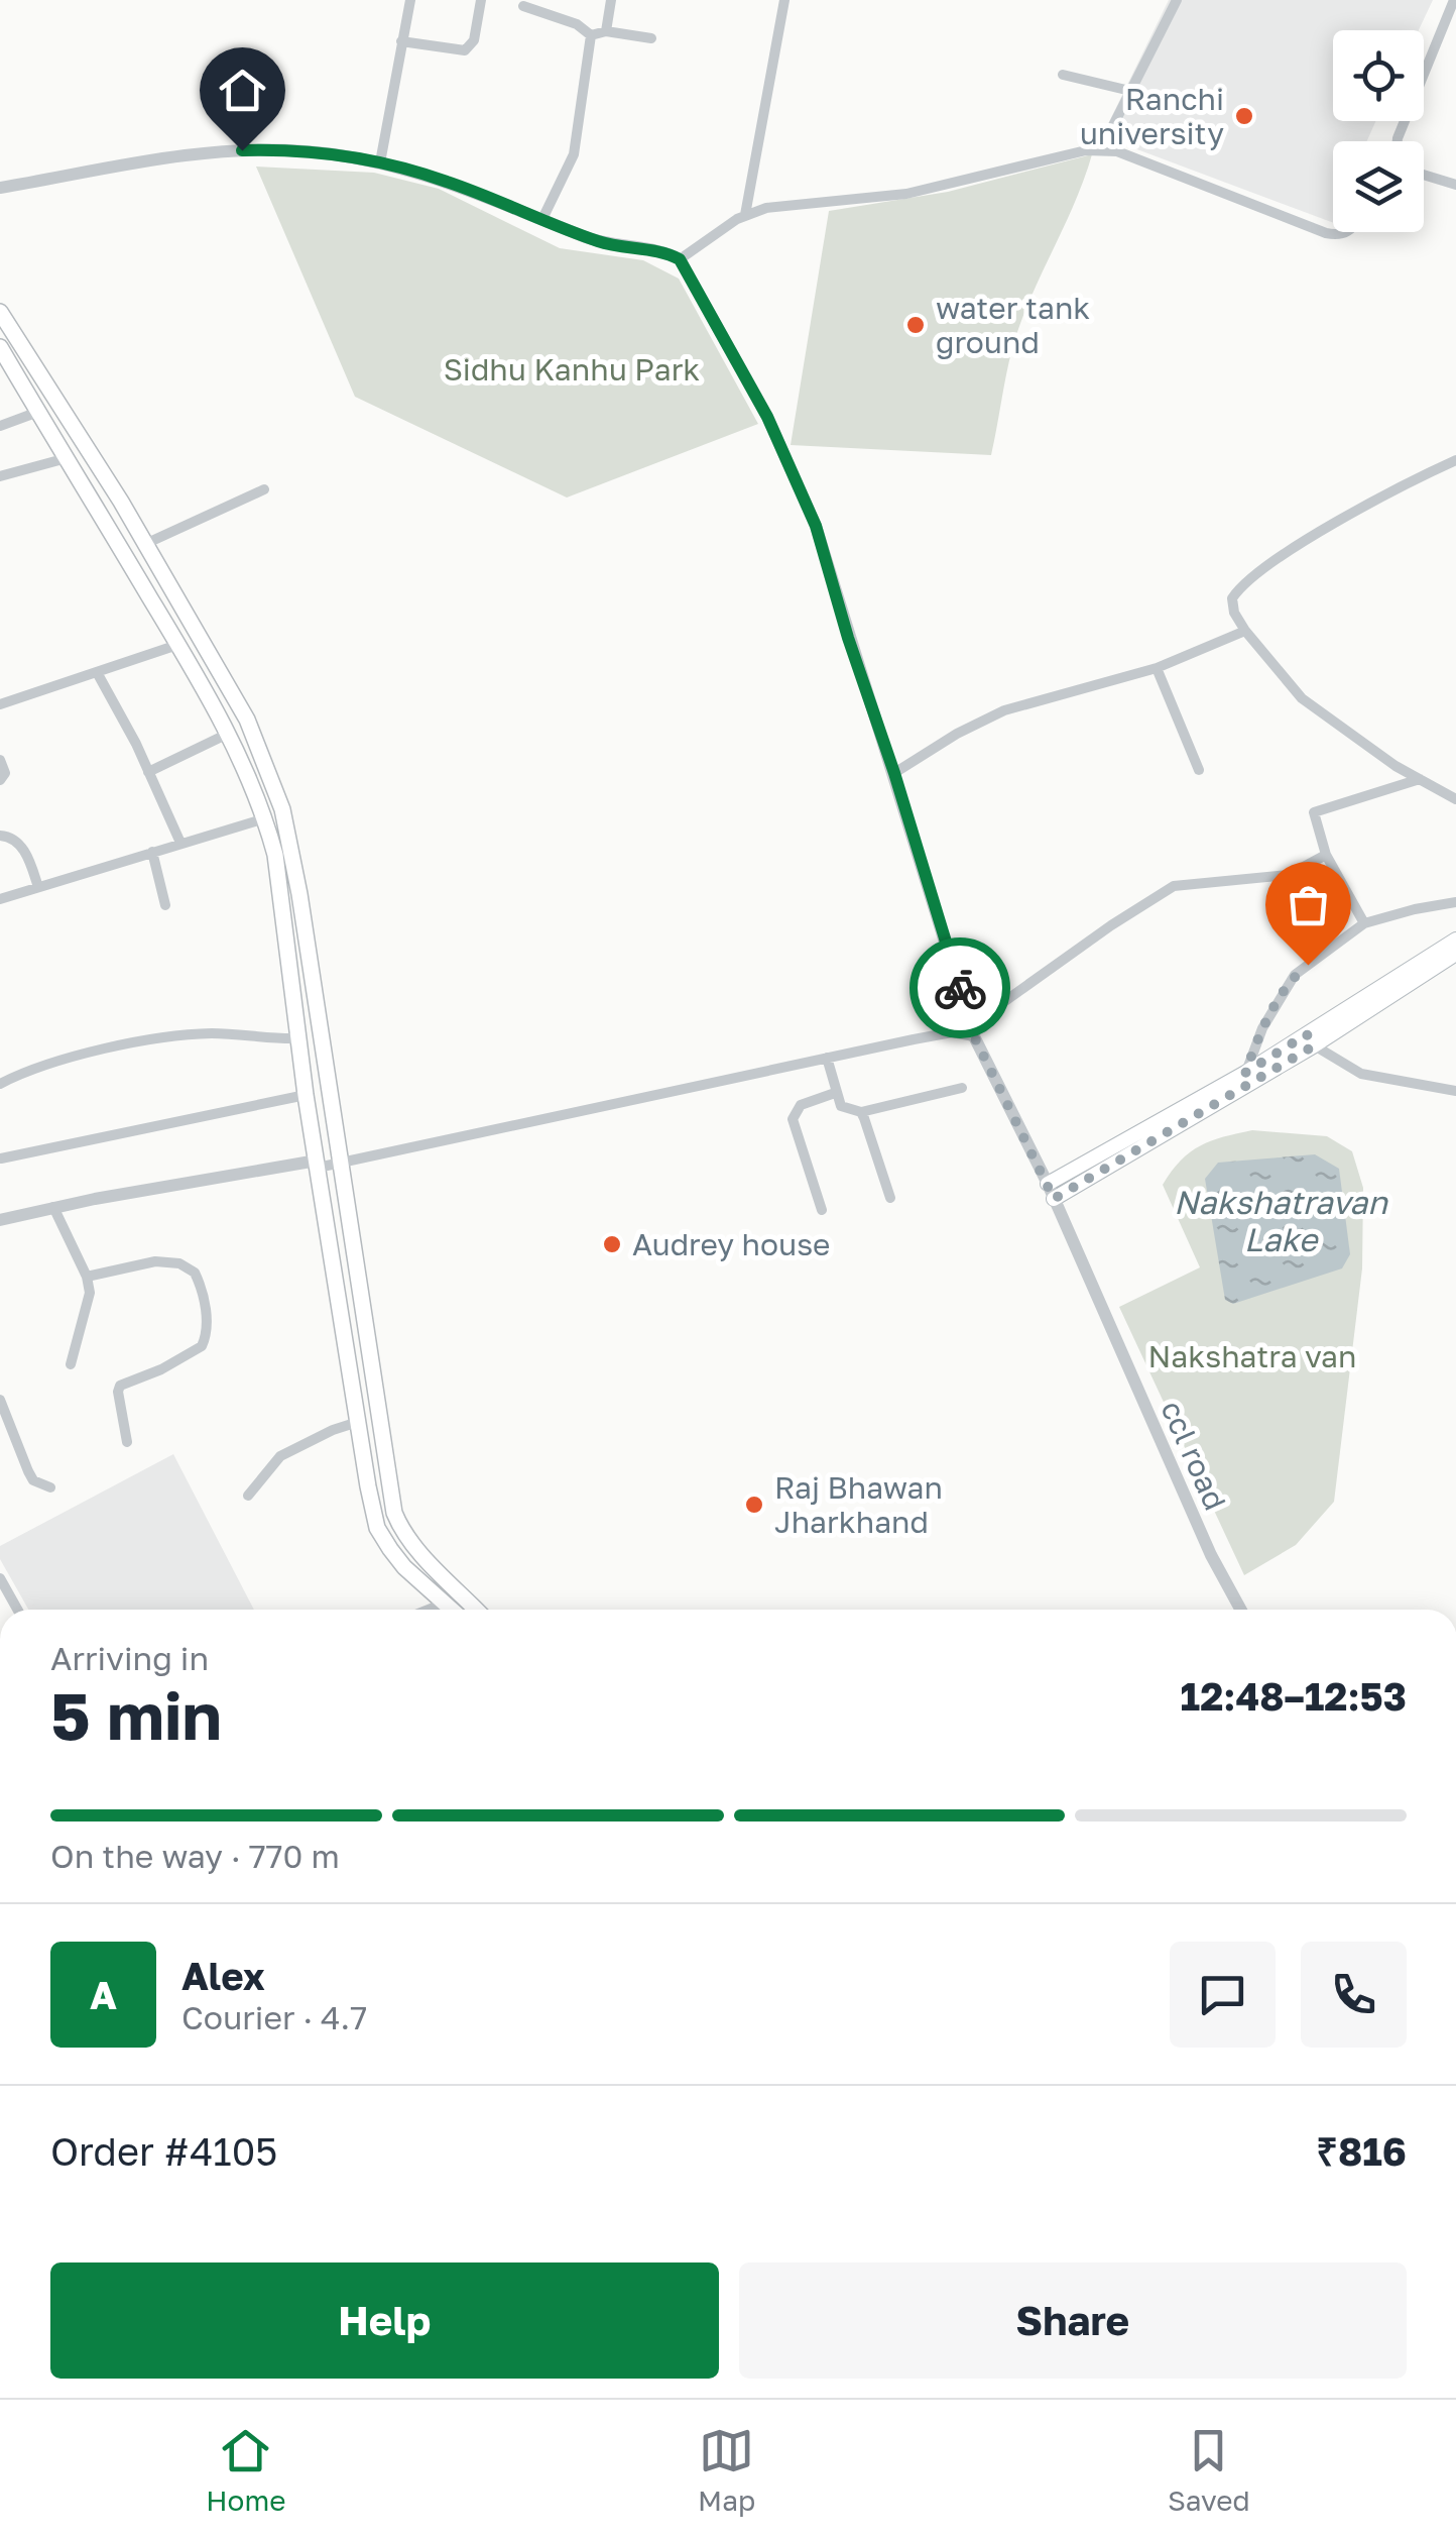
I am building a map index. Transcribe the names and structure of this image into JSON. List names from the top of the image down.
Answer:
{
  "streets": {
    "street": ["ccl road"]
  },
  "water": ["Nakshatravan Lake"],
  "parks": ["Sidhu Kanhu Park", "Nakshatra van"],
  "places": [
    "Ranchi university",
    "water tank ground",
    "Audrey house",
    "Raj Bhawan Jharkhand"
  ],
  "page": {
    "heading": ["5 min", "Arriving in", "12:48–12:53"],
    "panel": [
      "Alex",
      "Courier · 4.7",
      "Order #4105",
      "₹816"
    ],
    "bar": "On the way · 770 m",
    "round": "A",
    "buttons": ["Help", "Share"],
    "tabs": ["Home", "Map", "Saved"]
  }
}
